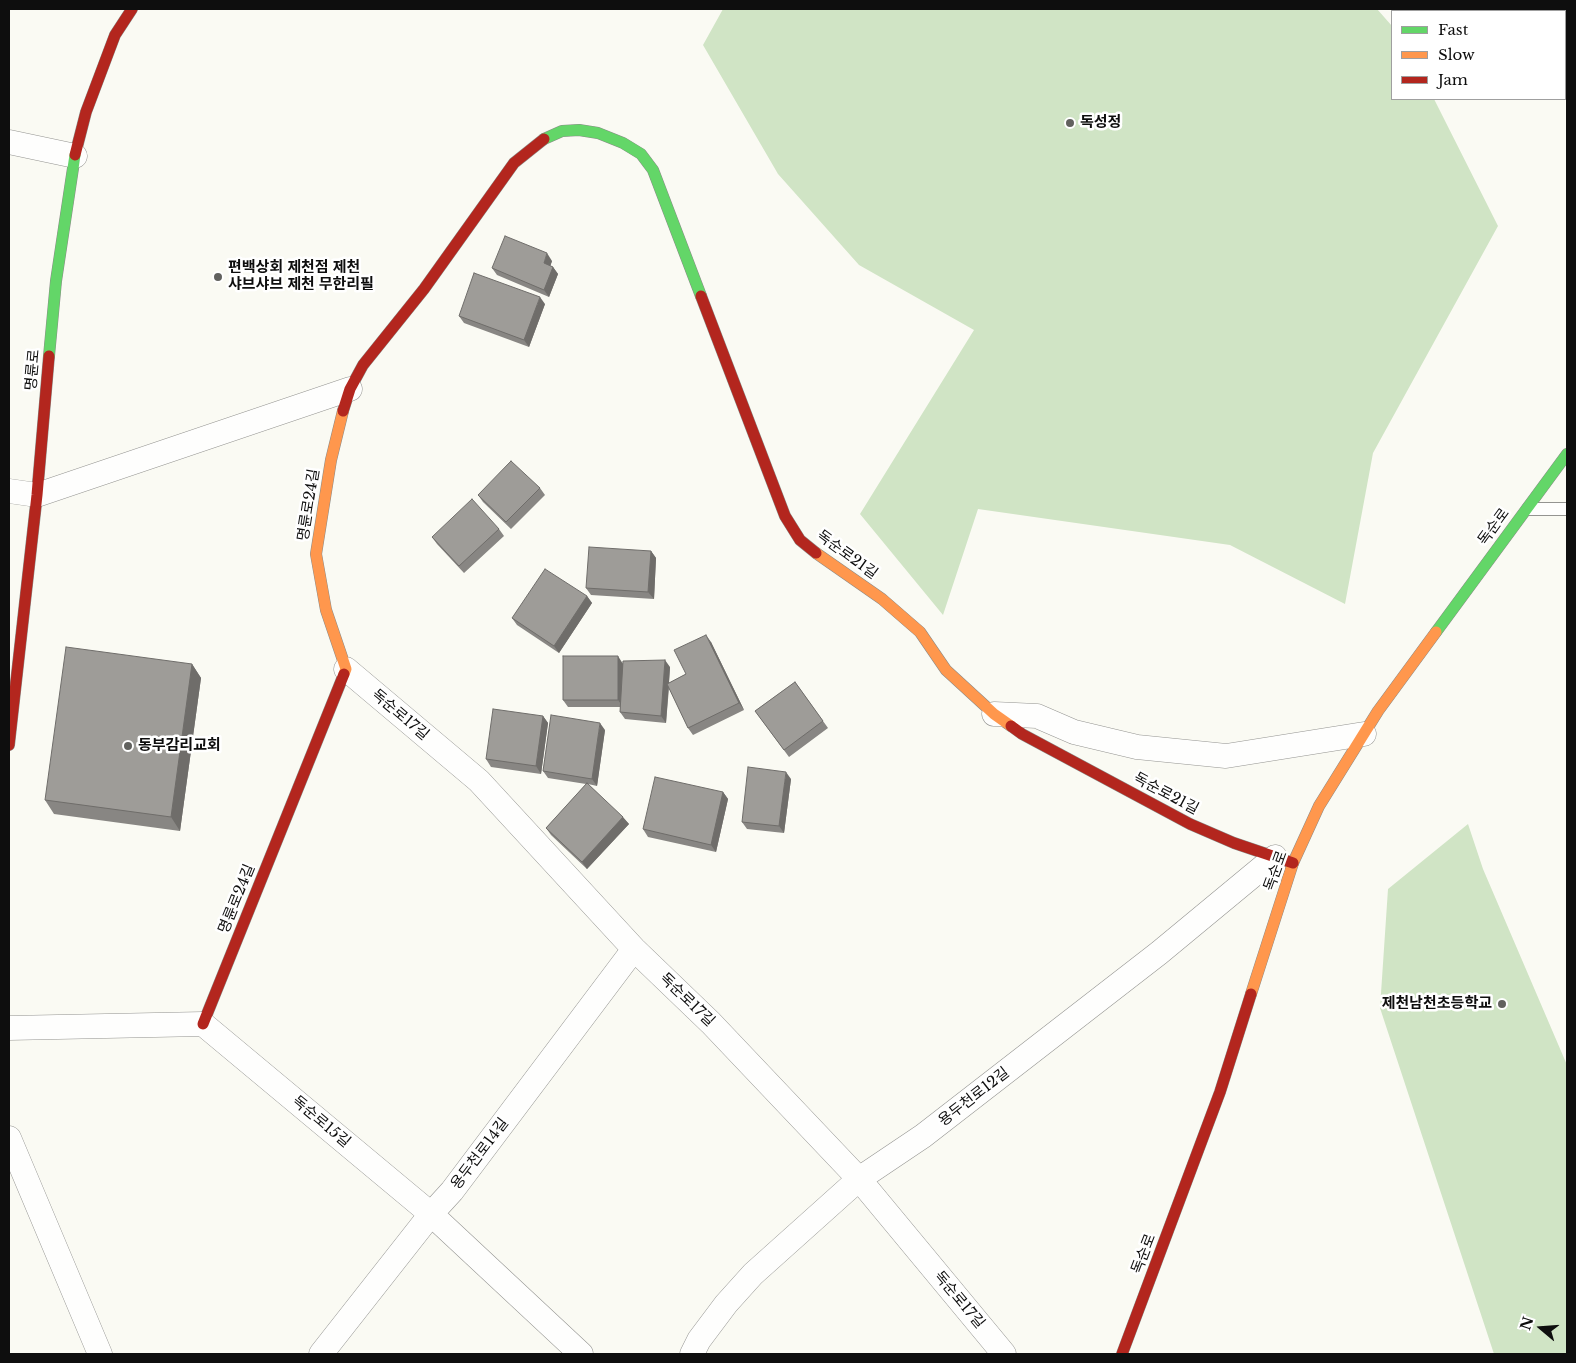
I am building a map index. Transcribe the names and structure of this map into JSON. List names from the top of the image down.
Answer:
{
  "streets": {
    "street": [
      "명륜로",
      "명륜로24길",
      "독순로",
      "독순로21길",
      "독순로17길",
      "용두천로12길",
      "독순로15길",
      "용두천로14길"
    ]
  },
  "crossings": [
    ["명륜로24길", "독순로21길"],
    ["명륜로24길", "독순로17길"],
    ["명륜로24길", "독순로15길"],
    ["독순로", "독순로21길"],
    ["독순로", "용두천로12길"],
    ["독순로21길", "용두천로12길"],
    ["독순로17길", "용두천로12길"],
    ["독순로17길", "용두천로14길"],
    ["독순로15길", "용두천로14길"]
  ],
  "places": [
    "독성정",
    "편백상회 제천점 제천 샤브샤브 제천 무한리필",
    "동부감리교회",
    "제천남천초등학교"
  ],
  "legend": ["Fast", "Slow", "Jam"],
  "north": "left"
}
